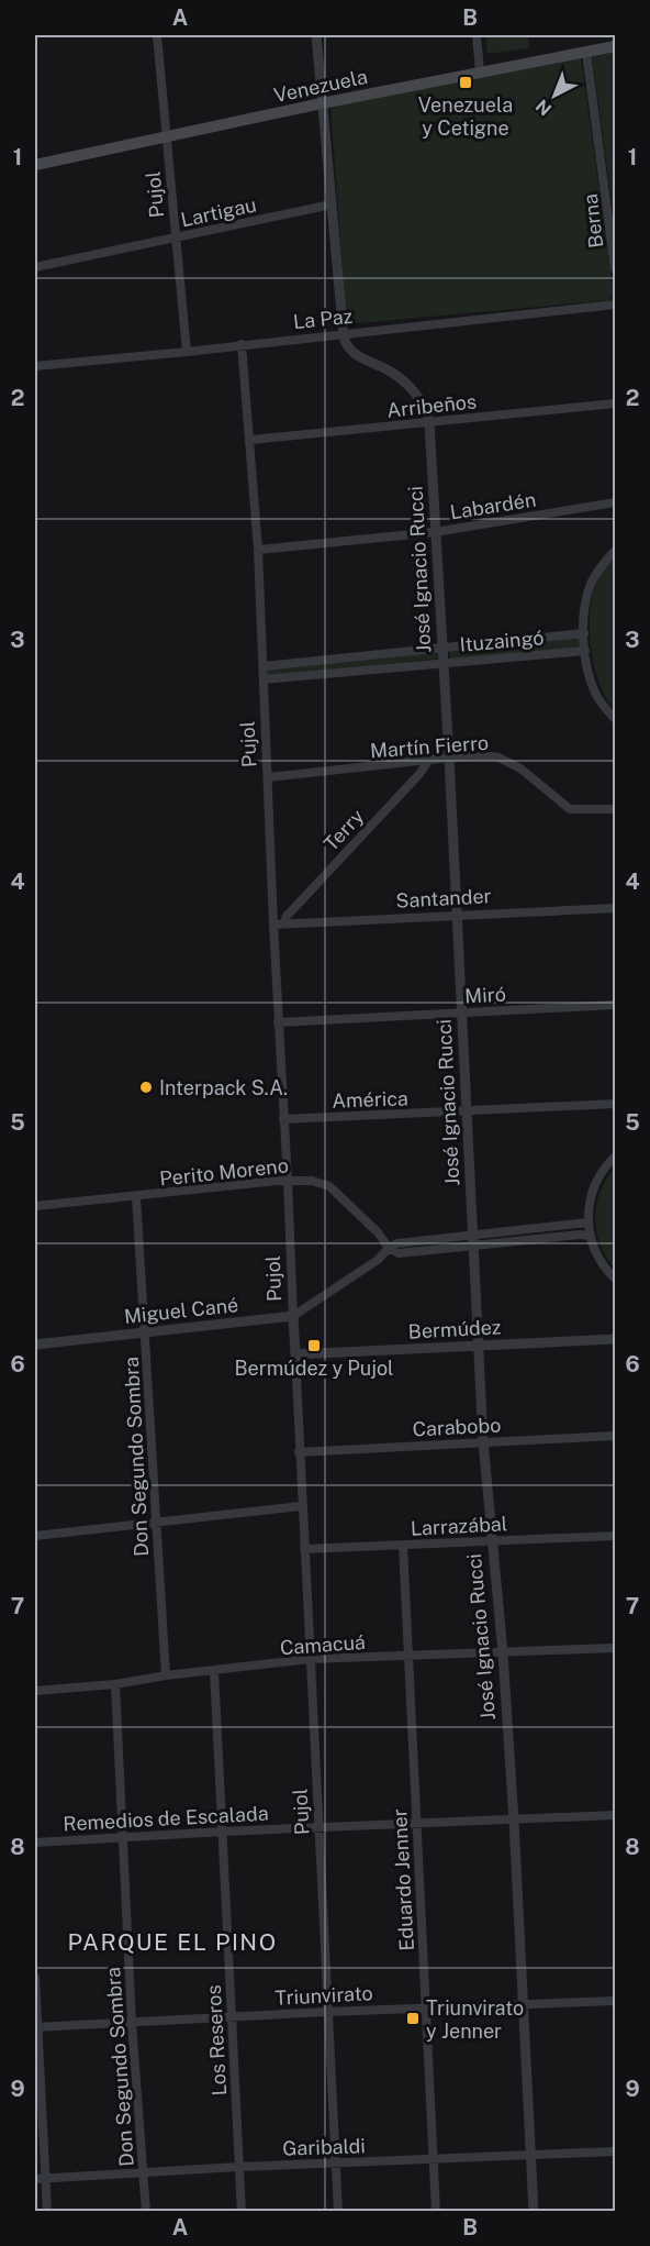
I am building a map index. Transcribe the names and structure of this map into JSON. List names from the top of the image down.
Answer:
{
  "streets": {
    "main road": ["Venezuela"],
    "street": [
      "Pujol",
      "Lartigau",
      "Berna",
      "La Paz",
      "Arribeños",
      "Labardén",
      "José Ignacio Rucci",
      "Ituzaingó",
      "Martín Fierro",
      "Terry",
      "Santander",
      "Miró",
      "América",
      "Perito Moreno",
      "Miguel Cané",
      "Bermúdez",
      "Carabobo",
      "Don Segundo Sombra",
      "Larrazábal",
      "Camacuá",
      "Remedios de Escalada",
      "Eduardo Jenner",
      "Triunvirato",
      "Los Reseros",
      "Garibaldi"
    ]
  },
  "crossings": [
    ["Venezuela", "Pujol"],
    ["Venezuela", "Berna"],
    ["Pujol", "Lartigau"],
    ["Pujol", "La Paz"],
    ["Pujol", "Arribeños"],
    ["Pujol", "Labardén"],
    ["Pujol", "Ituzaingó"],
    ["Pujol", "Martín Fierro"],
    ["Pujol", "Santander"],
    ["Pujol", "Miró"],
    ["Pujol", "América"],
    ["Pujol", "Perito Moreno"],
    ["Pujol", "Miguel Cané"],
    ["Pujol", "Bermúdez"],
    ["Pujol", "Carabobo"],
    ["Pujol", "Larrazábal"],
    ["Pujol", "Camacuá"],
    ["Pujol", "Remedios de Escalada"],
    ["Pujol", "Triunvirato"],
    ["Pujol", "Garibaldi"],
    ["La Paz", "José Ignacio Rucci"],
    ["Arribeños", "José Ignacio Rucci"],
    ["Labardén", "José Ignacio Rucci"],
    ["José Ignacio Rucci", "Ituzaingó"],
    ["José Ignacio Rucci", "Martín Fierro"],
    ["José Ignacio Rucci", "Santander"],
    ["José Ignacio Rucci", "Miró"],
    ["José Ignacio Rucci", "América"],
    ["José Ignacio Rucci", "Bermúdez"],
    ["José Ignacio Rucci", "Carabobo"],
    ["José Ignacio Rucci", "Larrazábal"],
    ["José Ignacio Rucci", "Camacuá"],
    ["José Ignacio Rucci", "Remedios de Escalada"],
    ["José Ignacio Rucci", "Triunvirato"],
    ["José Ignacio Rucci", "Garibaldi"],
    ["Martín Fierro", "Terry"],
    ["Terry", "Santander"],
    ["Perito Moreno", "Miguel Cané"],
    ["Perito Moreno", "Don Segundo Sombra"],
    ["Miguel Cané", "Don Segundo Sombra"],
    ["Don Segundo Sombra", "Camacuá"],
    ["Don Segundo Sombra", "Remedios de Escalada"],
    ["Don Segundo Sombra", "Triunvirato"],
    ["Don Segundo Sombra", "Garibaldi"],
    ["Larrazábal", "Eduardo Jenner"],
    ["Camacuá", "Eduardo Jenner"],
    ["Camacuá", "Los Reseros"],
    ["Remedios de Escalada", "Eduardo Jenner"],
    ["Remedios de Escalada", "Los Reseros"],
    ["Eduardo Jenner", "Triunvirato"],
    ["Eduardo Jenner", "Garibaldi"],
    ["Triunvirato", "Los Reseros"],
    ["Los Reseros", "Garibaldi"]
  ],
  "districts": ["PARQUE EL PINO"],
  "places": {
    "transit": ["Venezuela y Cetigne", "Bermúdez y Pujol", "Triunvirato y Jenner"],
    "other": ["Interpack S.A."]
  },
  "north": "bottom left",
  "grid": {
    "columns": ["A", "B"],
    "rows": [
      "1",
      "2",
      "3",
      "4",
      "5",
      "6",
      "7",
      "8",
      "9"
    ]
  }
}
